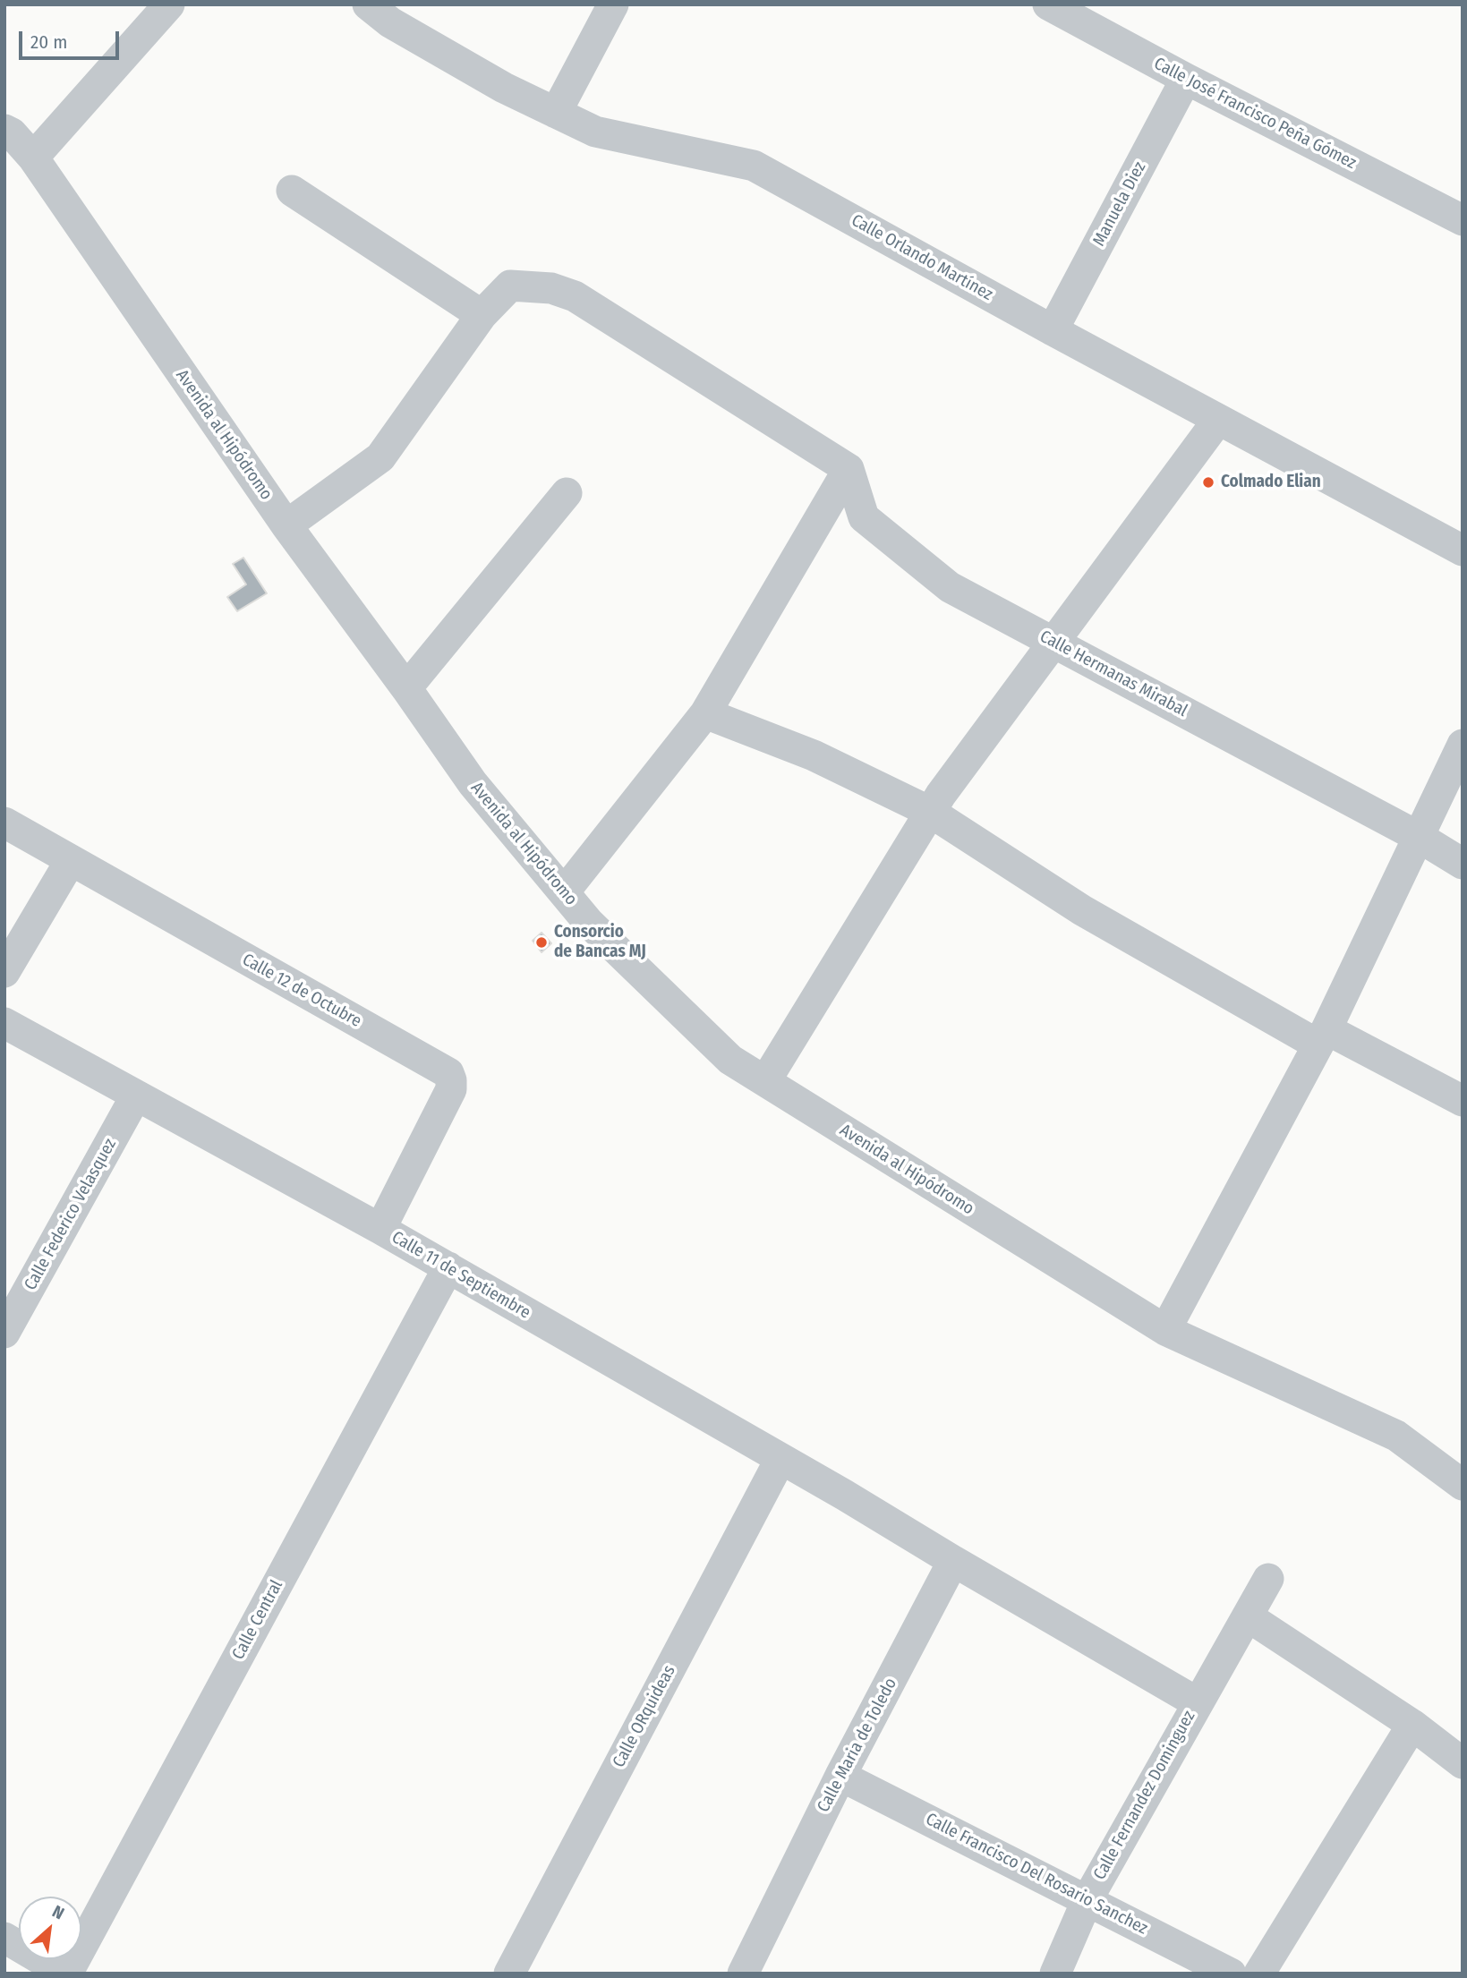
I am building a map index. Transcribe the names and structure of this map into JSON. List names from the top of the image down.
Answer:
{
  "streets": {
    "street": [
      "Calle José Francisco Peña Gómez",
      "Manuela Diez",
      "Calle Orlando Martínez",
      "Avenida al Hipódromo",
      "Calle Hermanas Mirabal",
      "Calle 12 de Octubre",
      "Calle Federico Velasquez",
      "Calle 11 de Septiembre",
      "Calle Central",
      "Calle ORquideas",
      "Calle Maria de Toledo",
      "Calle Fernandez Dominguez",
      "Calle Francisco Del Rosario Sanchez"
    ]
  },
  "crossings": [
    ["Calle José Francisco Peña Gómez", "Manuela Diez"],
    ["Manuela Diez", "Calle Orlando Martínez"],
    ["Calle 12 de Octubre", "Calle 11 de Septiembre"],
    ["Calle Federico Velasquez", "Calle 11 de Septiembre"],
    ["Calle 11 de Septiembre", "Calle Central"],
    ["Calle 11 de Septiembre", "Calle ORquideas"],
    ["Calle 11 de Septiembre", "Calle Maria de Toledo"],
    ["Calle 11 de Septiembre", "Calle Fernandez Dominguez"],
    ["Calle Maria de Toledo", "Calle Fernandez Dominguez"],
    ["Calle Maria de Toledo", "Calle Francisco Del Rosario Sanchez"],
    ["Calle Fernandez Dominguez", "Calle Francisco Del Rosario Sanchez"]
  ],
  "places": ["Colmado Elian", "Consorcio de Bancas MJ"],
  "scale_bar": "20 m",
  "north": "top right"
}
